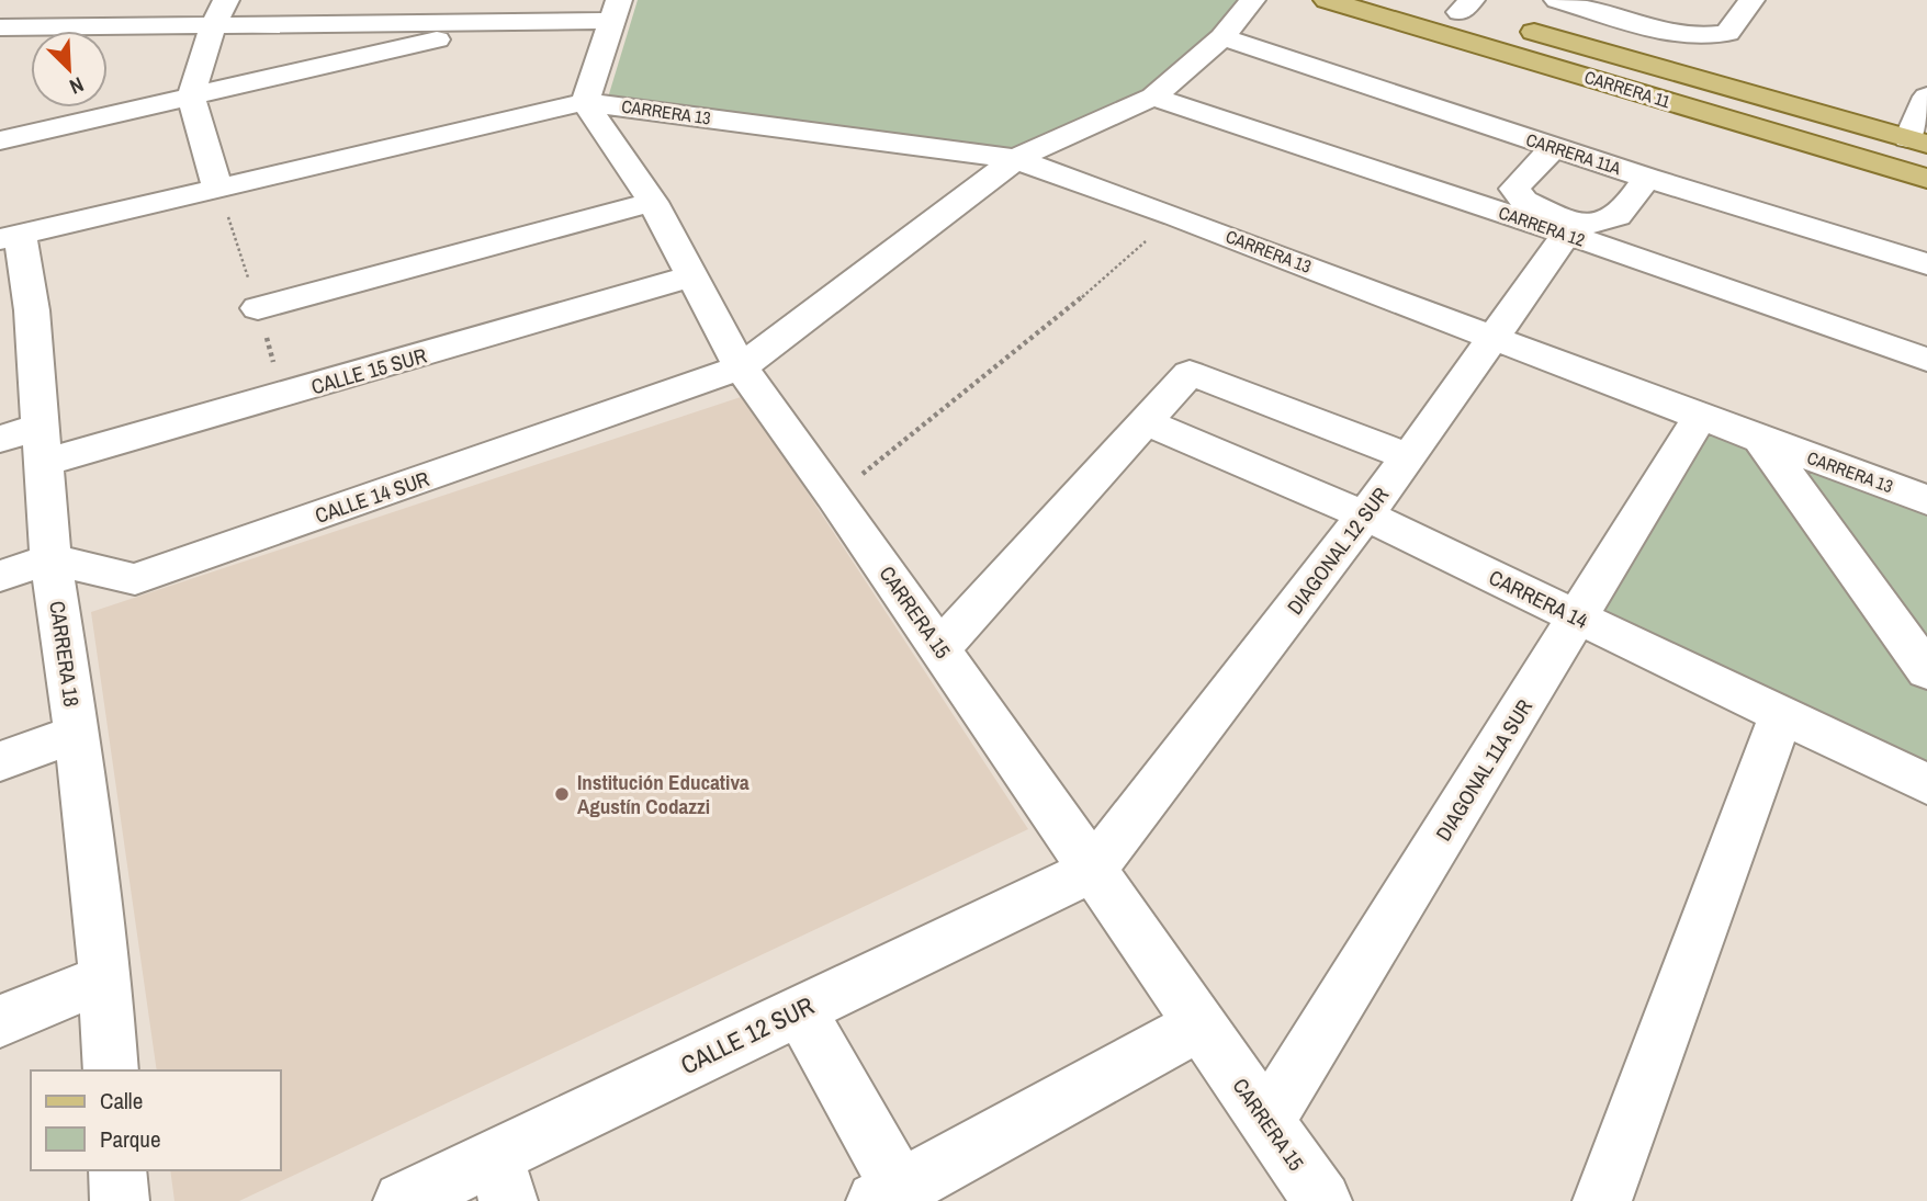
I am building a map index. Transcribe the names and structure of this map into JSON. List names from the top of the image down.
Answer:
{
  "streets": {
    "main road": ["CARRERA 11"],
    "street": [
      "CARRERA 13",
      "CARRERA 11A",
      "CARRERA 12",
      "CALLE 15 SUR",
      "CALLE 14 SUR",
      "DIAGONAL 12 SUR",
      "CARRERA 14",
      "CARRERA 15",
      "CARRERA 18",
      "DIAGONAL 11A SUR",
      "CALLE 12 SUR"
    ]
  },
  "crossings": [
    ["CARRERA 13", "CALLE 14 SUR"],
    ["CARRERA 13", "DIAGONAL 12 SUR"],
    ["CARRERA 13", "CARRERA 15"],
    ["CARRERA 13", "DIAGONAL 11A SUR"],
    ["CARRERA 11A", "CALLE 14 SUR"],
    ["CARRERA 12", "CALLE 14 SUR"],
    ["CARRERA 12", "DIAGONAL 12 SUR"],
    ["CALLE 15 SUR", "CARRERA 15"],
    ["CALLE 15 SUR", "CARRERA 18"],
    ["CALLE 14 SUR", "CARRERA 15"],
    ["CALLE 14 SUR", "CARRERA 18"],
    ["DIAGONAL 12 SUR", "CARRERA 14"],
    ["DIAGONAL 12 SUR", "CARRERA 15"],
    ["DIAGONAL 12 SUR", "CALLE 12 SUR"],
    ["CARRERA 14", "DIAGONAL 11A SUR"],
    ["CARRERA 15", "DIAGONAL 11A SUR"],
    ["CARRERA 15", "CALLE 12 SUR"]
  ],
  "places": ["Institución Educativa Agustín Codazzi"],
  "legend": ["Calle", "Parque"],
  "north": "bottom right"
}
